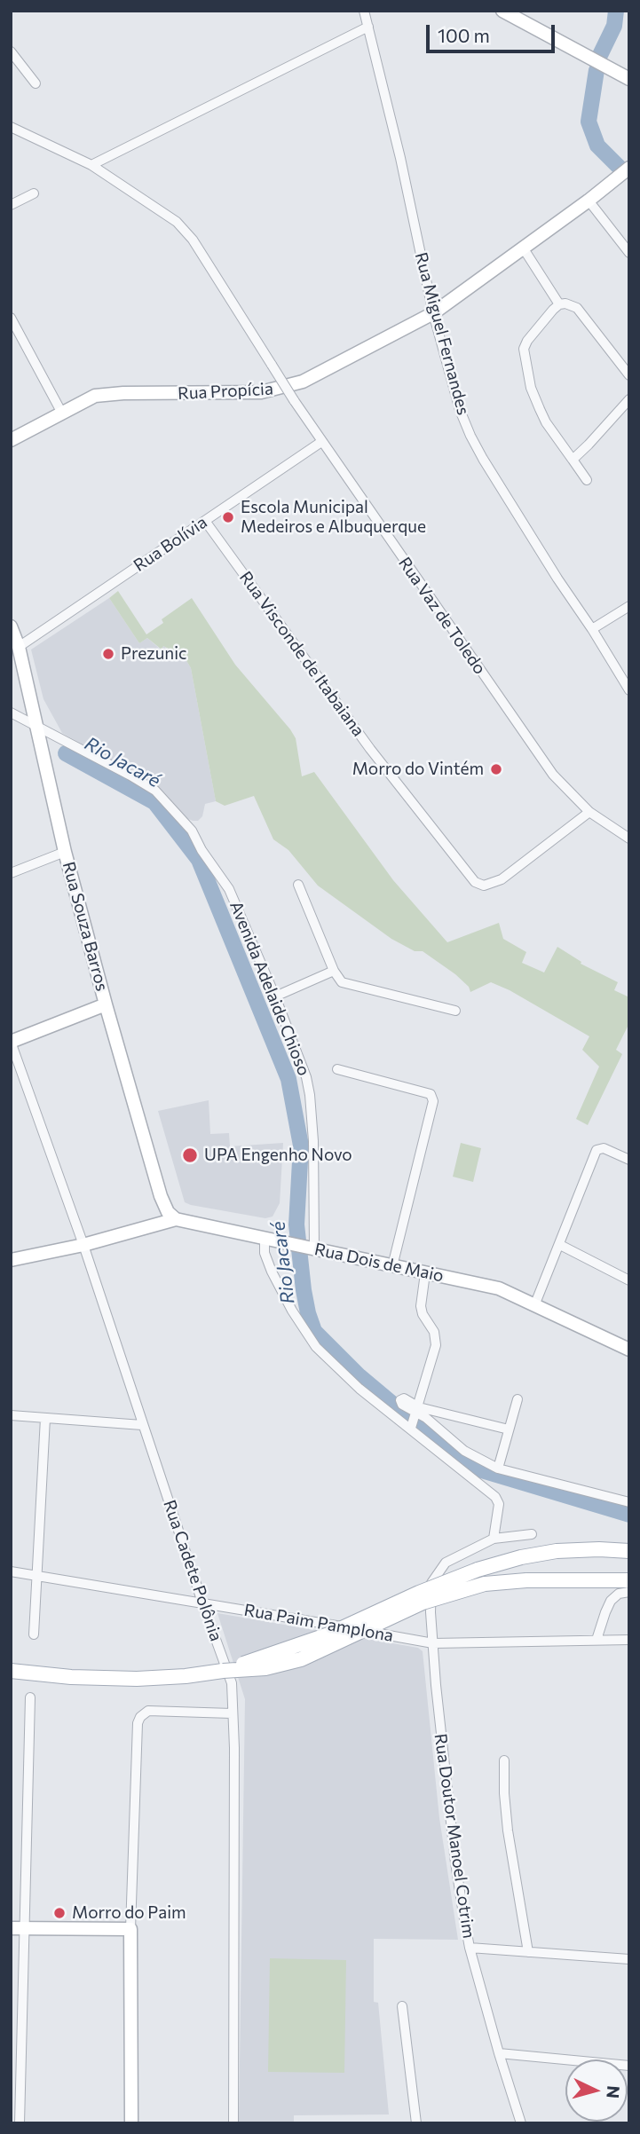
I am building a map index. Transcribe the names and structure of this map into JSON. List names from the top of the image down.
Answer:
{
  "streets": {
    "street": [
      "Rua Miguel Fernandes",
      "Rua Propícia",
      "Rua Bolívia",
      "Rua Vaz de Toledo",
      "Rua Visconde de Itabaiana",
      "Rua Souza Barros",
      "Avenida Adelaide Chioso",
      "Rua Dois de Maio",
      "Rua Cadete Polônia",
      "Rua Paim Pamplona",
      "Rua Doutor Manoel Cotrim"
    ]
  },
  "crossings": [
    ["Rua Miguel Fernandes", "Rua Propícia"],
    ["Rua Bolívia", "Rua Vaz de Toledo"],
    ["Rua Bolívia", "Rua Visconde de Itabaiana"],
    ["Rua Bolívia", "Rua Souza Barros"],
    ["Rua Vaz de Toledo", "Rua Visconde de Itabaiana"],
    ["Rua Souza Barros", "Avenida Adelaide Chioso"],
    ["Rua Souza Barros", "Rua Dois de Maio"],
    ["Avenida Adelaide Chioso", "Rua Dois de Maio"],
    ["Rua Dois de Maio", "Rua Cadete Polônia"],
    ["Rua Cadete Polônia", "Rua Paim Pamplona"],
    ["Rua Paim Pamplona", "Rua Doutor Manoel Cotrim"]
  ],
  "water": ["Rio Jacaré"],
  "places": [
    "Escola Municipal Medeiros e Albuquerque",
    "Prezunic",
    "Morro do Vintém",
    "UPA Engenho Novo",
    "Morro do Paim"
  ],
  "scale_bar": "100 m",
  "north": "right"
}
